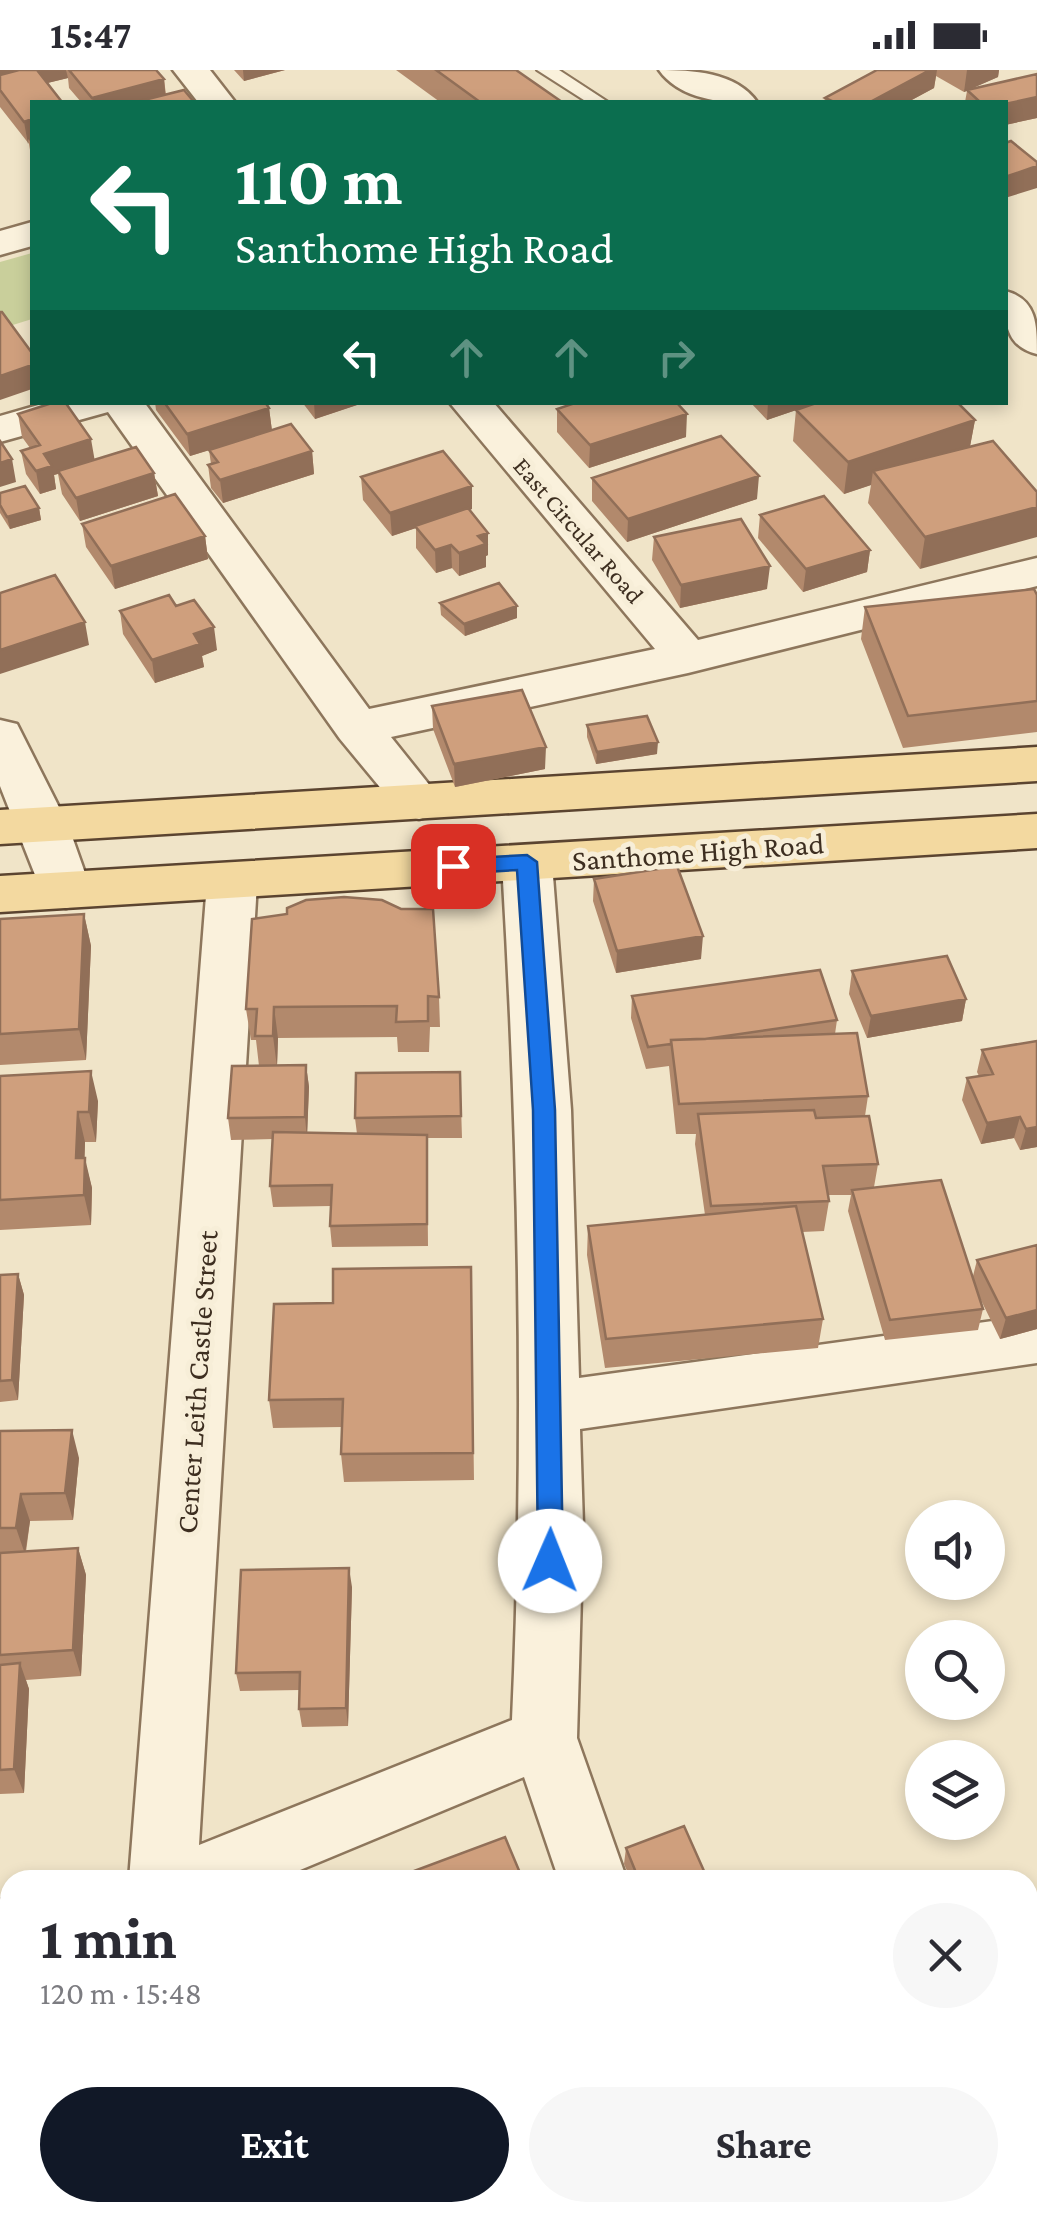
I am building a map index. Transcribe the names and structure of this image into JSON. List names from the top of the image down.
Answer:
{
  "streets": {
    "main road": ["Santhome High Road"],
    "street": ["East Circular Road", "Center Leith Castle Street"]
  },
  "crossings": [
    ["Santhome High Road", "Center Leith Castle Street"]
  ],
  "page": {
    "status": "15:47",
    "turn": ["110 m", "Santhome High Road"],
    "heading": ["1 min", "120 m · 15:48"],
    "buttons": ["Exit", "Share"]
  }
}
